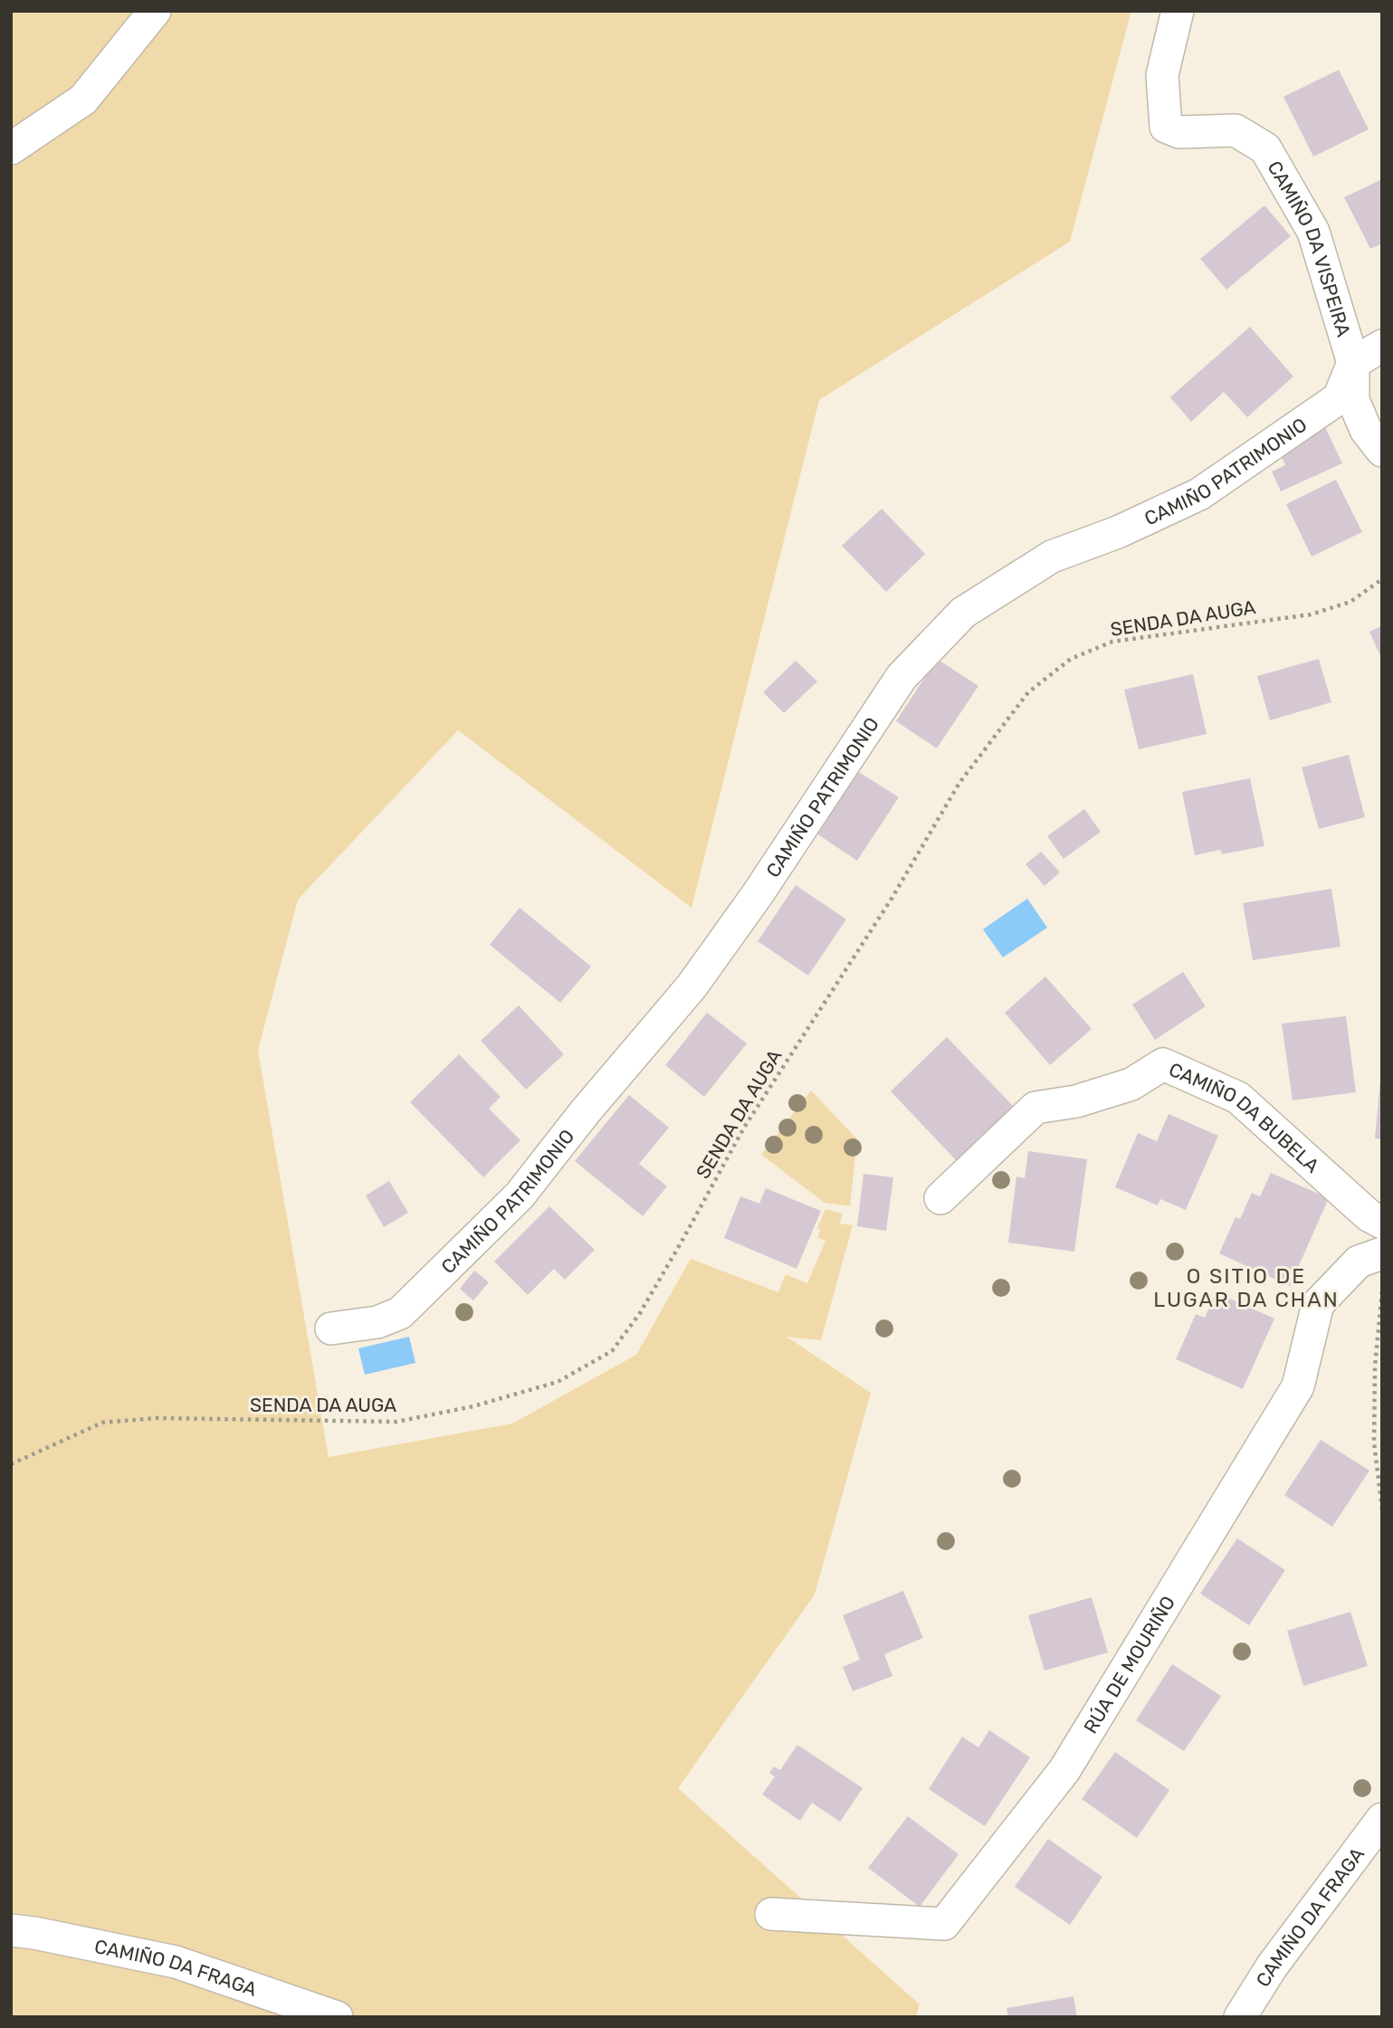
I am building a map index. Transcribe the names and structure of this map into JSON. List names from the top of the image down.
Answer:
{
  "streets": {
    "street": [
      "CAMIÑO DA VISPEIRA",
      "CAMIÑO PATRIMONIO",
      "CAMIÑO DA BUBELA",
      "RÚA DE MOURIÑO",
      "CAMIÑO DA FRAGA"
    ],
    "path": ["SENDA DA AUGA"]
  },
  "crossings": [
    ["CAMIÑO DA VISPEIRA", "CAMIÑO PATRIMONIO"]
  ],
  "districts": ["O SITIO DE LUGAR DA CHAN"]
}
